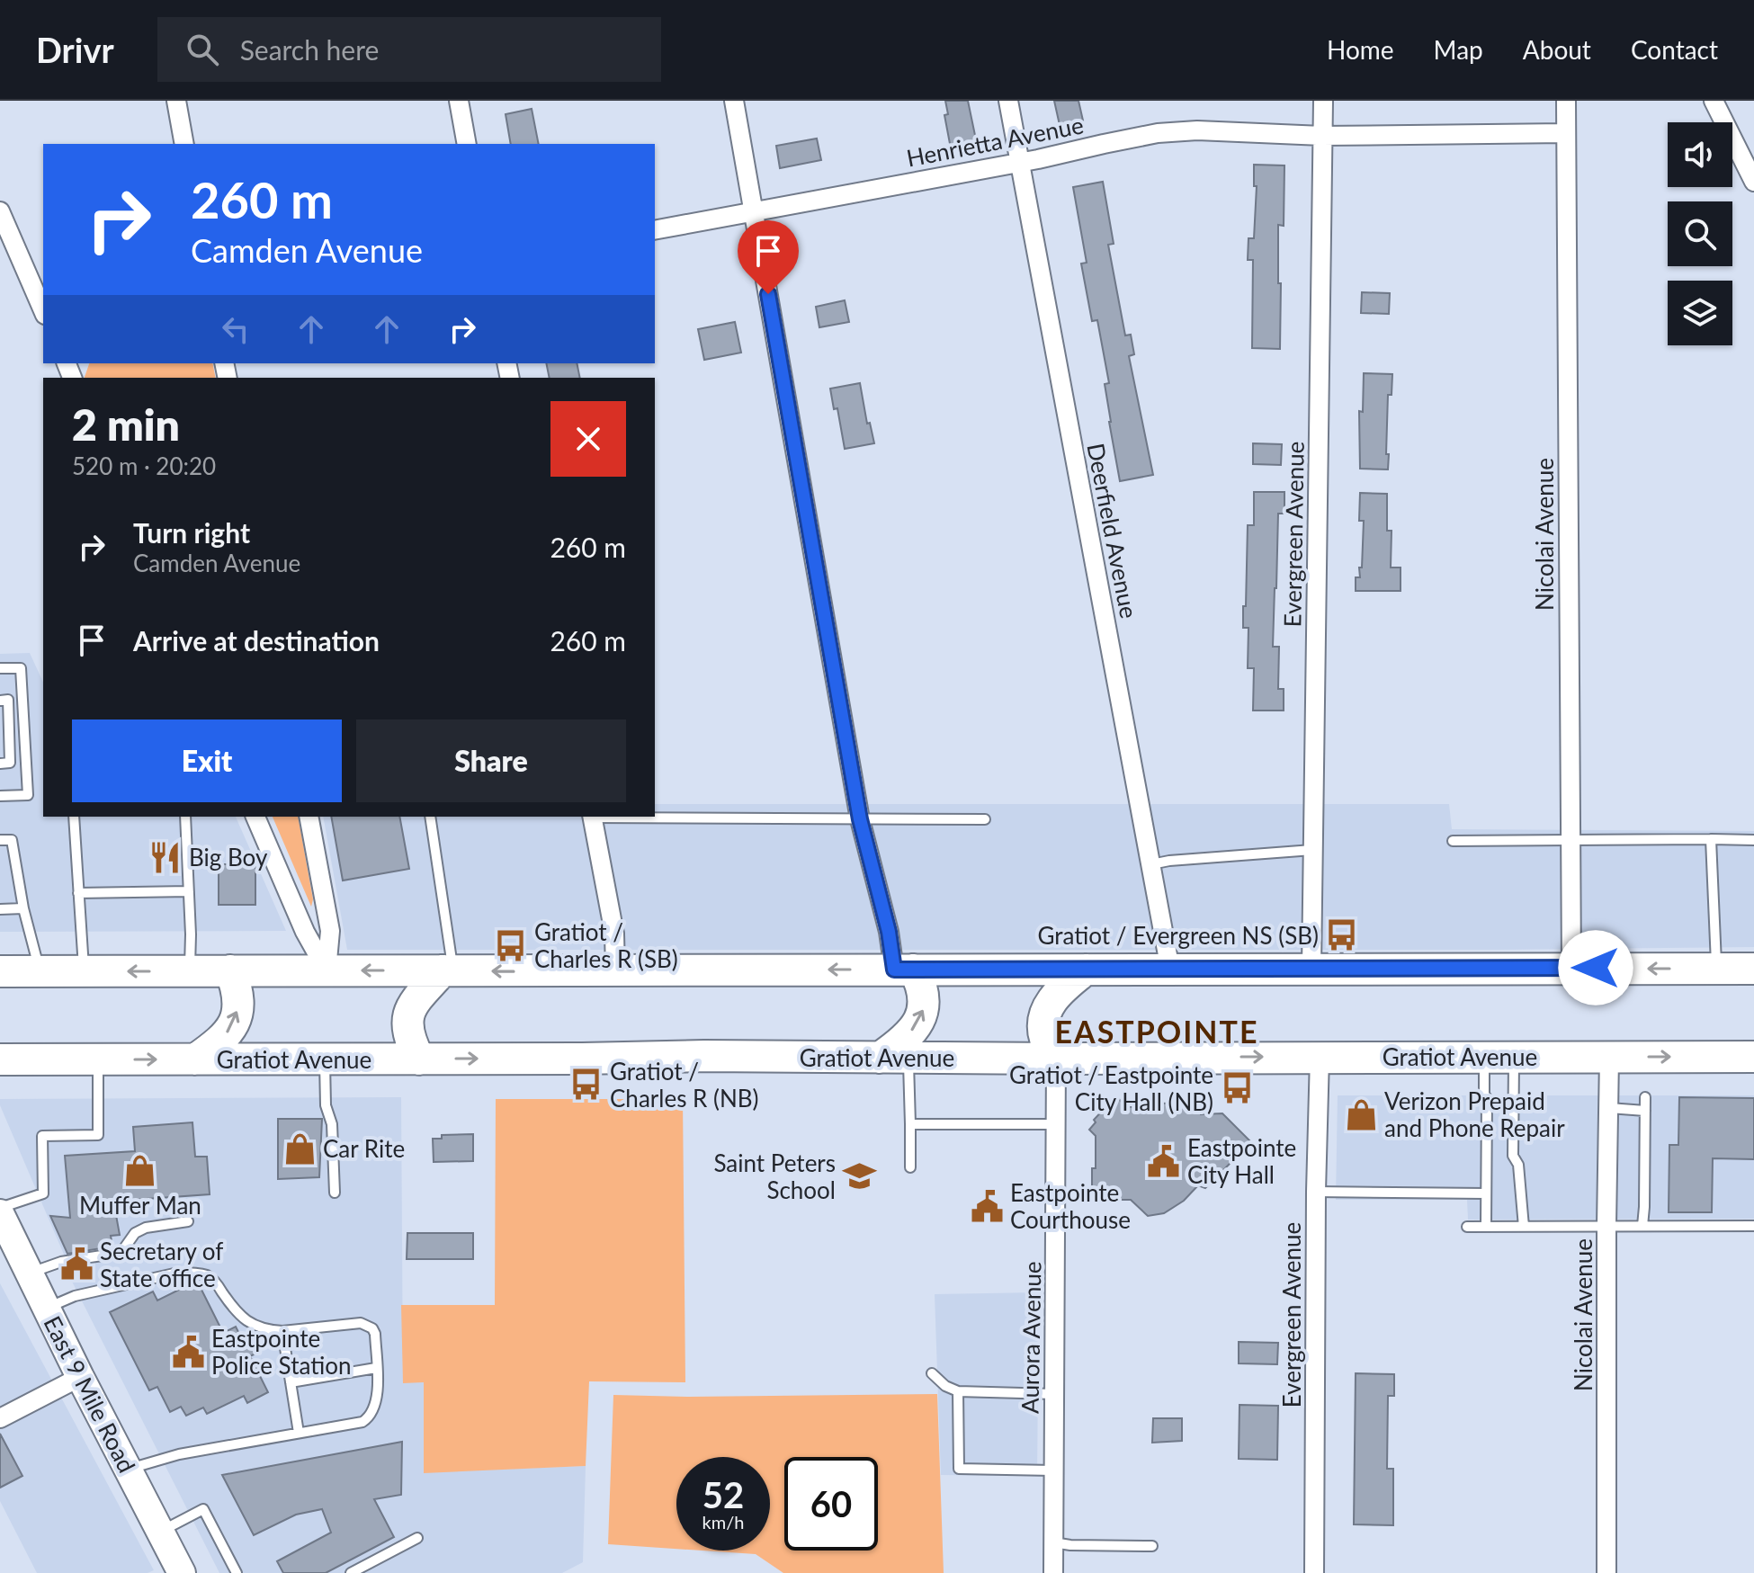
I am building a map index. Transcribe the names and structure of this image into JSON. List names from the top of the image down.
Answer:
{
  "streets": {
    "main road": ["Gratiot Avenue", "East 9 Mile Road"],
    "street": [
      "Henrietta Avenue",
      "Deerfield Avenue",
      "Evergreen Avenue",
      "Nicolai Avenue",
      "Aurora Avenue"
    ]
  },
  "crossings": [
    ["Henrietta Avenue", "Deerfield Avenue"],
    ["Henrietta Avenue", "Evergreen Avenue"],
    ["Henrietta Avenue", "Nicolai Avenue"],
    ["Evergreen Avenue", "Gratiot Avenue"],
    ["Nicolai Avenue", "Gratiot Avenue"],
    ["Gratiot Avenue", "Aurora Avenue"]
  ],
  "districts": ["EASTPOINTE"],
  "places": {
    "restaurant": ["Big Boy"],
    "bus stop": [
      "Gratiot / Evergreen NS (SB)",
      "Gratiot / Charles R (SB)",
      "Gratiot / Charles R (NB)",
      "Gratiot / Eastpointe City Hall (NB)"
    ],
    "shop": ["Verizon Prepaid and Phone Repair", "Car Rite", "Muffer Man"],
    "public building": [
      "Eastpointe City Hall",
      "Eastpointe Courthouse",
      "Secretary of State office",
      "Eastpointe Police Station"
    ],
    "school or university": ["Saint Peters School"]
  },
  "page": {
    "header": "Drivr",
    "search": "Search here",
    "nav": [
      "Home",
      "Map",
      "About",
      "Contact"
    ],
    "turn": ["260 m", "Camden Avenue"],
    "heading": ["2 min", "520 m · 20:20"],
    "list": [
      {
        "name": "Turn right",
        "note": "Camden Avenue",
        "value": "260 m"
      },
      {
        "name": "Arrive at destination",
        "value": "260 m"
      }
    ],
    "buttons": ["Exit", "Share"],
    "speed": "52 km/h",
    "limit": "60"
  }
}
